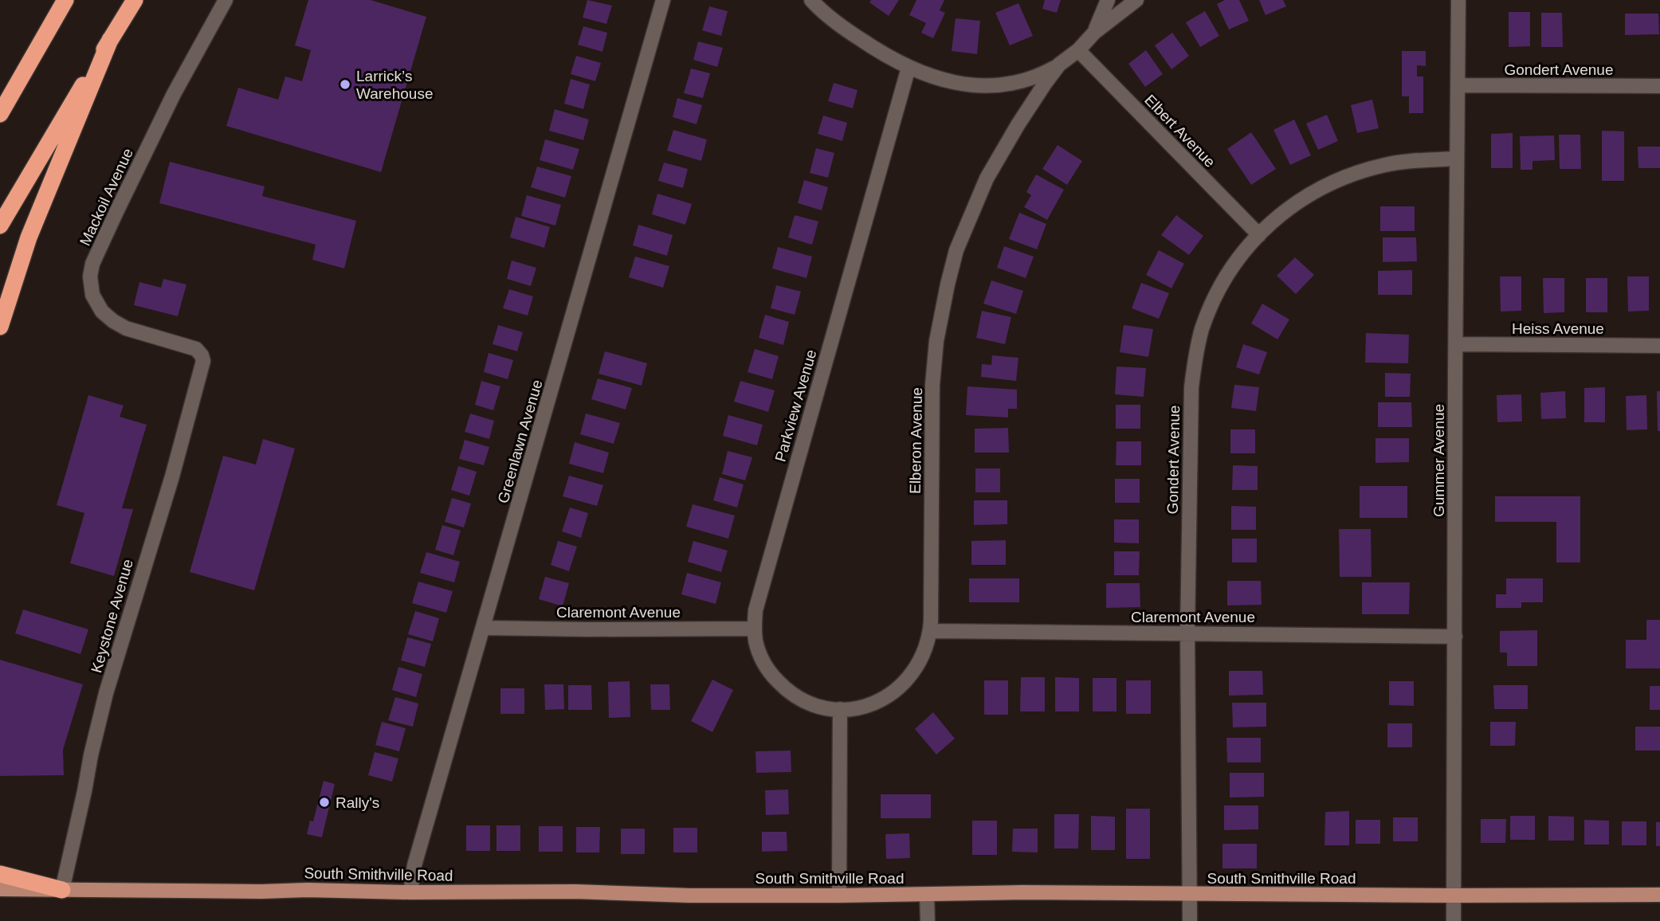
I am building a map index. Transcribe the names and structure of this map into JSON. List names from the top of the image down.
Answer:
{
  "streets": {
    "main road": ["South Smithville Road"],
    "street": [
      "Gondert Avenue",
      "Elbert Avenue",
      "Mackoil Avenue",
      "Heiss Avenue",
      "Parkview Avenue",
      "Elberon Avenue",
      "Greenlawn Avenue",
      "Gummer Avenue",
      "Claremont Avenue",
      "Keystone Avenue"
    ]
  },
  "crossings": [
    ["Gondert Avenue", "Elbert Avenue"],
    ["Gondert Avenue", "Gummer Avenue"],
    ["Gondert Avenue", "Claremont Avenue"],
    ["Gondert Avenue", "South Smithville Road"],
    ["Elbert Avenue", "Elberon Avenue"],
    ["Mackoil Avenue", "Keystone Avenue"],
    ["Heiss Avenue", "Gummer Avenue"],
    ["Parkview Avenue", "Elberon Avenue"],
    ["Parkview Avenue", "Claremont Avenue"],
    ["Elberon Avenue", "Claremont Avenue"],
    ["Greenlawn Avenue", "Claremont Avenue"],
    ["Greenlawn Avenue", "South Smithville Road"],
    ["Gummer Avenue", "Claremont Avenue"],
    ["Gummer Avenue", "South Smithville Road"],
    ["Keystone Avenue", "South Smithville Road"]
  ],
  "places": ["Larrick’s Warehouse", "Rally's"]
}
